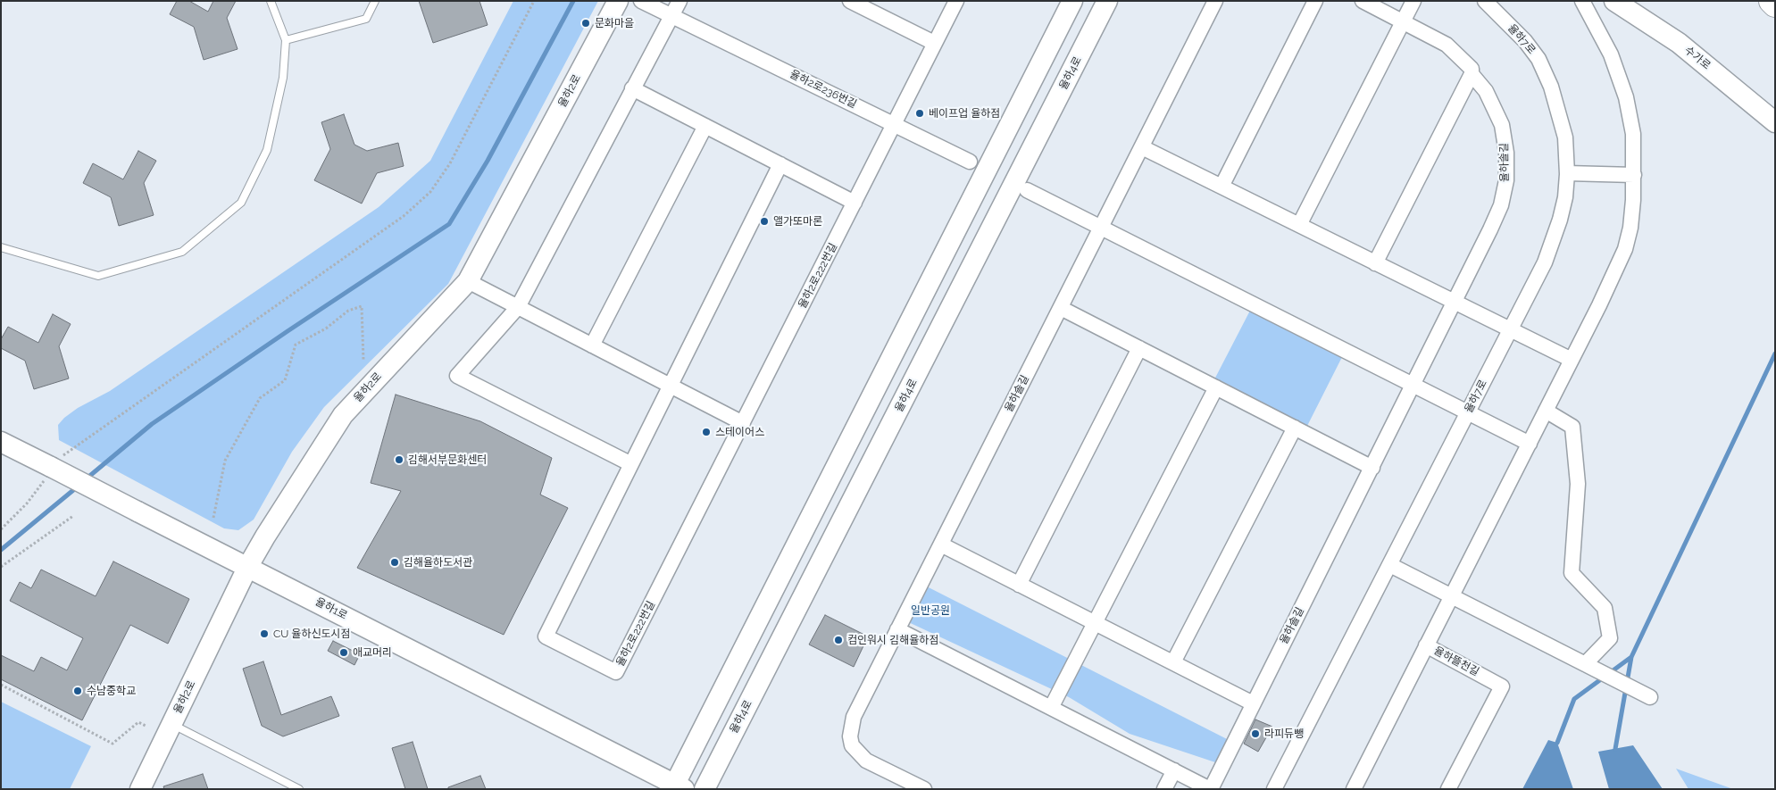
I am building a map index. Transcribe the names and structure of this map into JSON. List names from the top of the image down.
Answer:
{
  "streets": {
    "street": [
      "율하7로",
      "수가로",
      "율하4로",
      "율하2로236번길",
      "율하2로",
      "율하솔길",
      "율하2로222번길",
      "율하1로",
      "율하뜰천길"
    ]
  },
  "crossings": [
    ["율하2로236번길", "율하2로222번길"],
    ["율하2로", "율하1로"]
  ],
  "parks": ["일반공원"],
  "places": [
    "문화마을",
    "베이프업 율하점",
    "앨가또마론",
    "스테이어스",
    "김해서부문화센터",
    "김해율하도서관",
    "CU 율하신도시점",
    "컴인워시 김해율하점",
    "애교머리",
    "수남중학교",
    "라피듀뺑"
  ]
}
